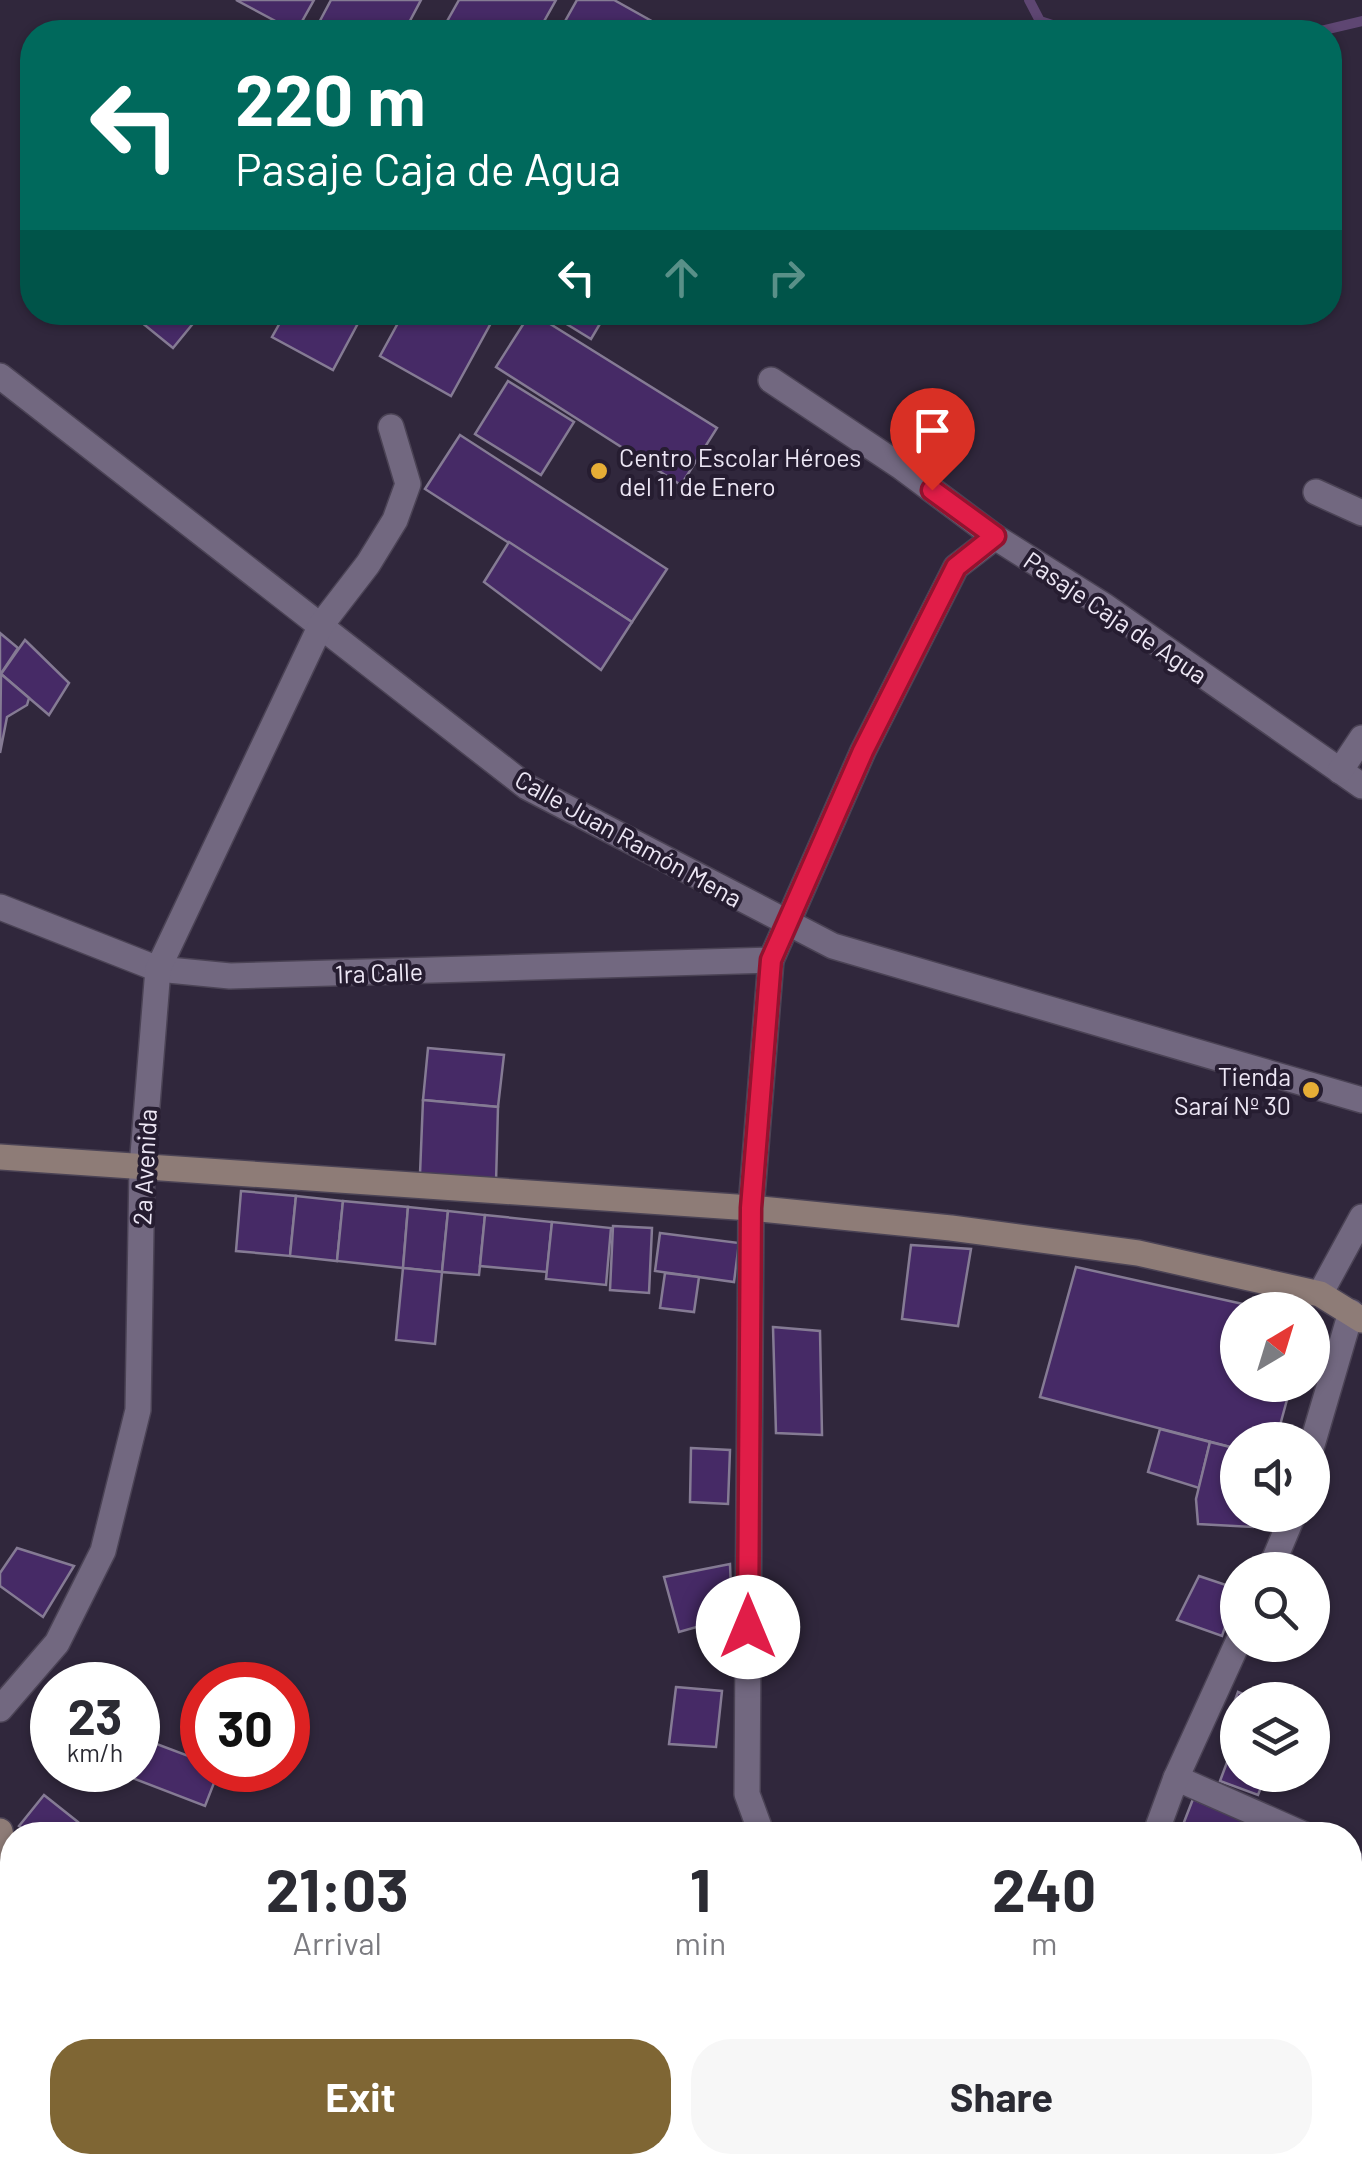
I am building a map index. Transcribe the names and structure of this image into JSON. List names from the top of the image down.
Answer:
{
  "streets": {
    "street": [
      "Pasaje Caja de Agua",
      "Calle Juan Ramón Mena",
      "1ra Calle",
      "2a Avenida"
    ]
  },
  "crossings": [
    ["Calle Juan Ramón Mena", "2a Avenida"],
    ["1ra Calle", "2a Avenida"]
  ],
  "places": ["Centro Escolar Héroes del 11 de Enero", "Tienda Saraí Nº 30"],
  "north": "top right",
  "page": {
    "turn": ["220 m", "Pasaje Caja de Agua"],
    "speed": "23 km/h",
    "limit": "30",
    "eta": [
      "21:03",
      "Arrival",
      "1",
      "min",
      "240",
      "m"
    ],
    "buttons": ["Exit", "Share"]
  }
}
